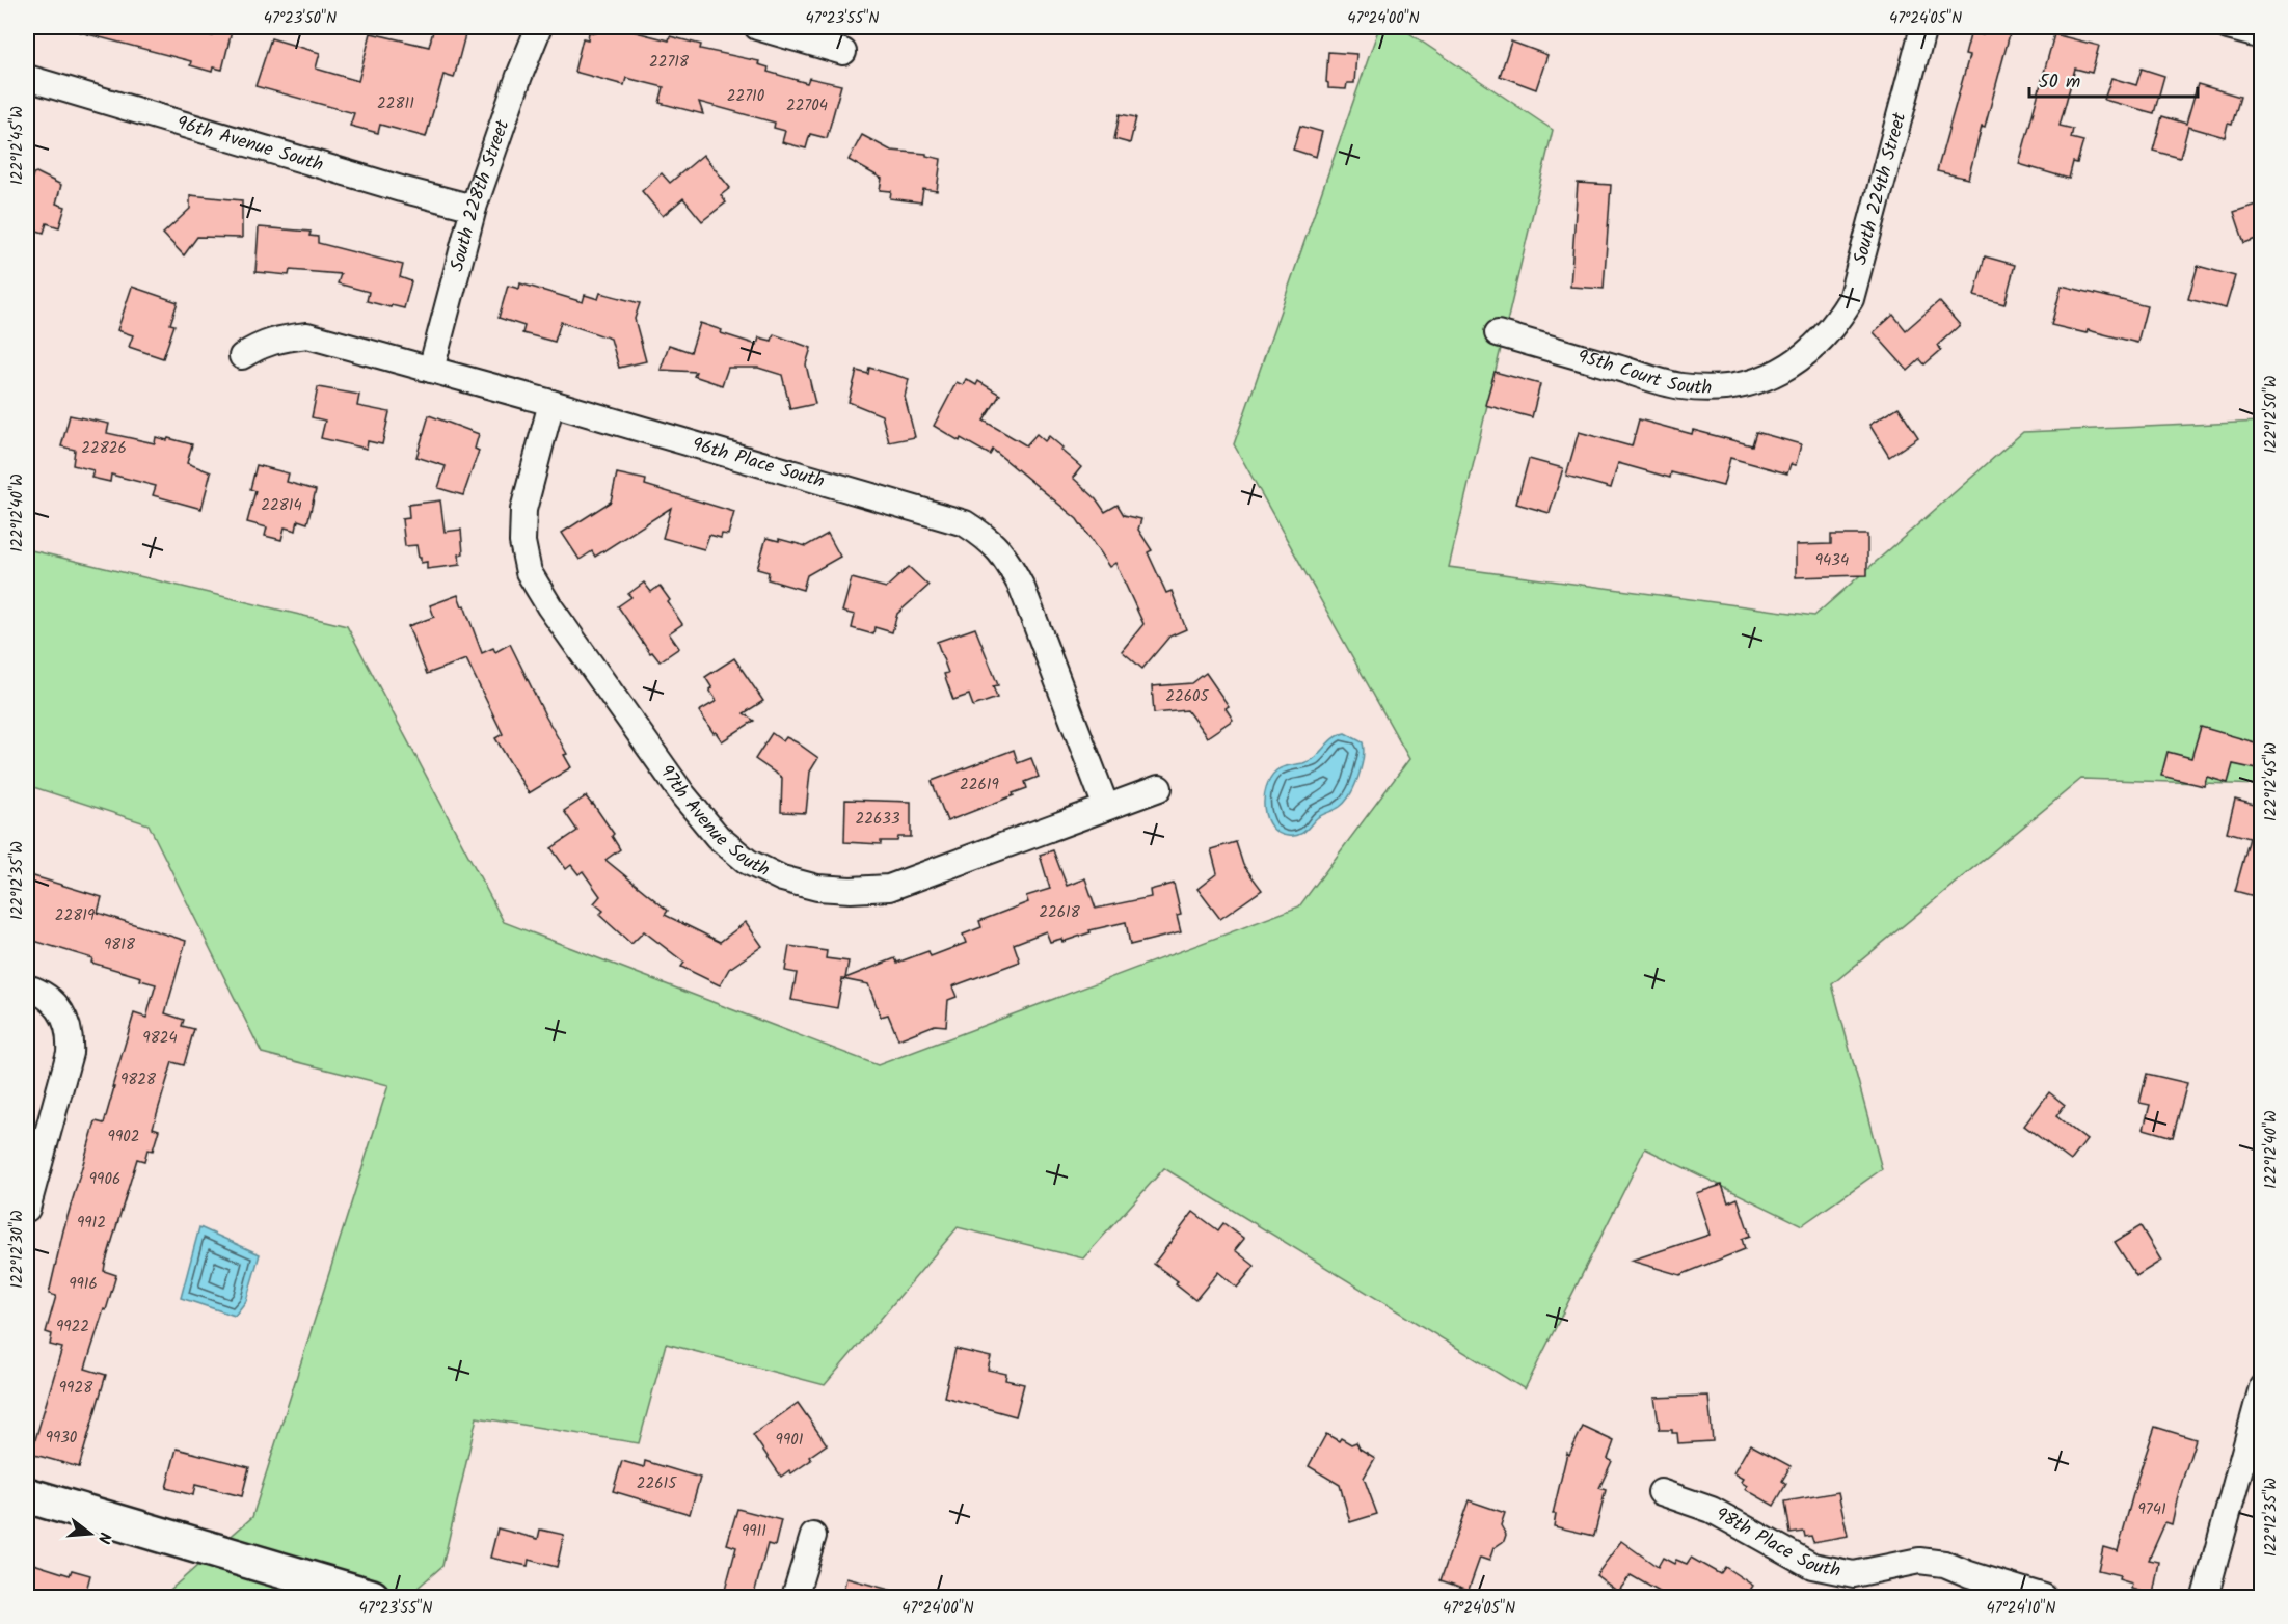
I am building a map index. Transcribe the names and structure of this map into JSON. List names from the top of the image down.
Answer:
{
  "streets": {
    "street": [
      "96th Avenue South",
      "South 224th Street",
      "South 228th Street",
      "95th Court South",
      "96th Place South",
      "97th Avenue South",
      "98th Place South"
    ]
  },
  "crossings": [
    ["96th Avenue South", "South 228th Street"],
    ["South 224th Street", "95th Court South"],
    ["South 228th Street", "96th Place South"],
    ["96th Place South", "97th Avenue South"]
  ],
  "house_numbers": [
    "22718",
    "22710",
    "22811",
    "22704",
    "22826",
    "22814",
    "9434",
    "22605",
    "22619",
    "22633",
    "22618",
    "22819",
    "9818",
    "9824",
    "9828",
    "9902",
    "9906",
    "9912",
    "9916",
    "9922",
    "9928",
    "9930",
    "9901",
    "22615",
    "9741",
    "9911"
  ],
  "scale_bar": "50 m",
  "north": "right",
  "coordinates": [
    "47°23'50\"N",
    "47°23'55\"N",
    "47°24'00\"N",
    "47°24'05\"N",
    "122°12'45\"W",
    "122°12'50\"W",
    "122°12'40\"W",
    "122°12'35\"W",
    "122°12'30\"W",
    "47°24'10\"N"
  ]
}
